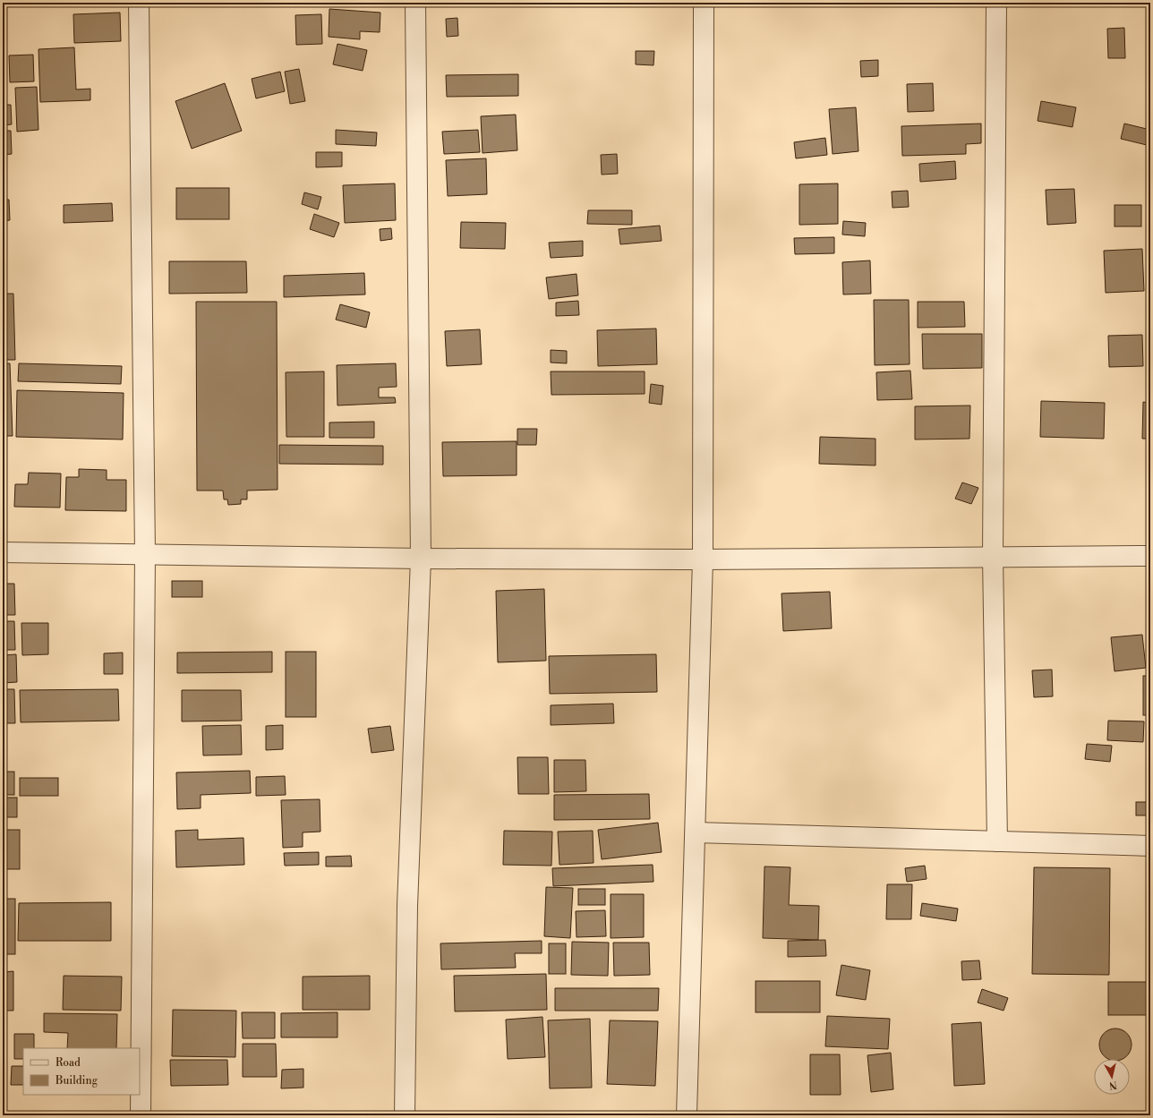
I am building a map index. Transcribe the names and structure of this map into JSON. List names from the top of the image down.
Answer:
{
  "legend": ["Road", "Building"],
  "north": "bottom"
}
